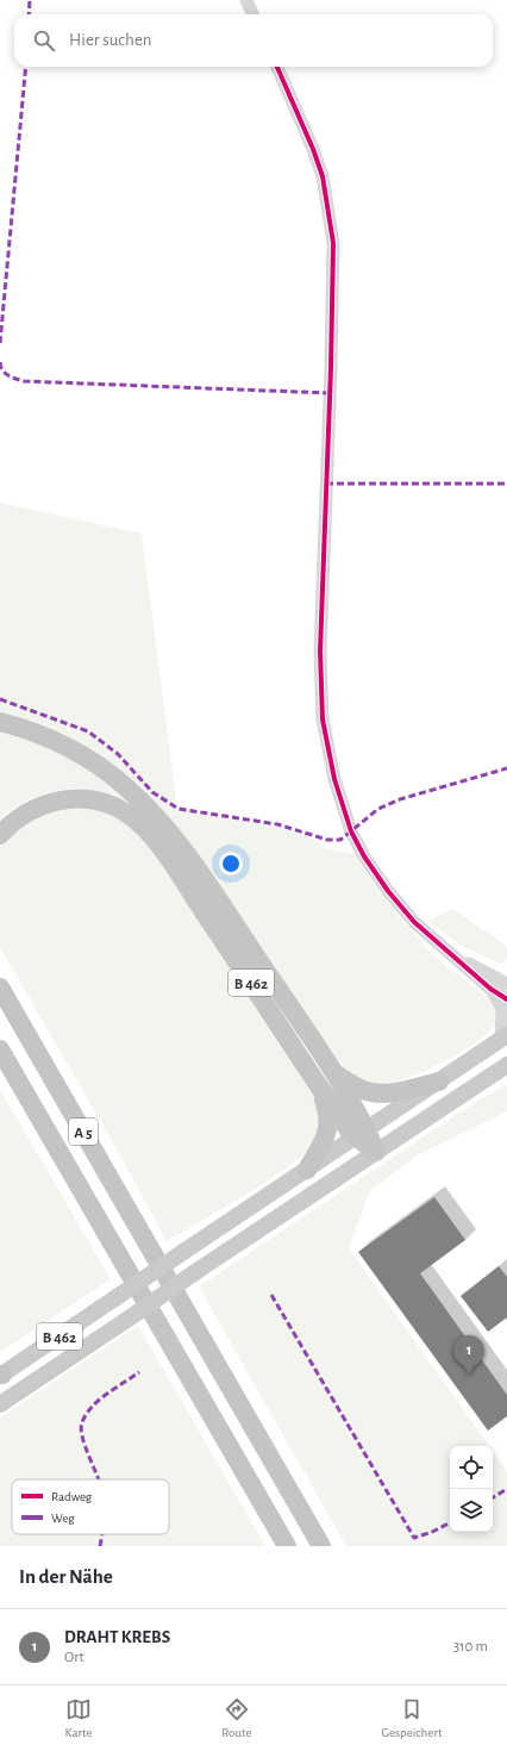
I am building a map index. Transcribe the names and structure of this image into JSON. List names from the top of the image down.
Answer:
{
  "streets": {
    "highway": ["B 462", "A 5"]
  },
  "legend": ["Radweg", "Weg"],
  "page": {
    "search": "Hier suchen",
    "pins": "1",
    "heading": "In der Nähe",
    "list": [
      {
        "mark": "1",
        "name": "DRAHT KREBS",
        "note": "Ort",
        "value": "310 m"
      }
    ],
    "nav": ["Karte", "Route", "Gespeichert"]
  }
}
